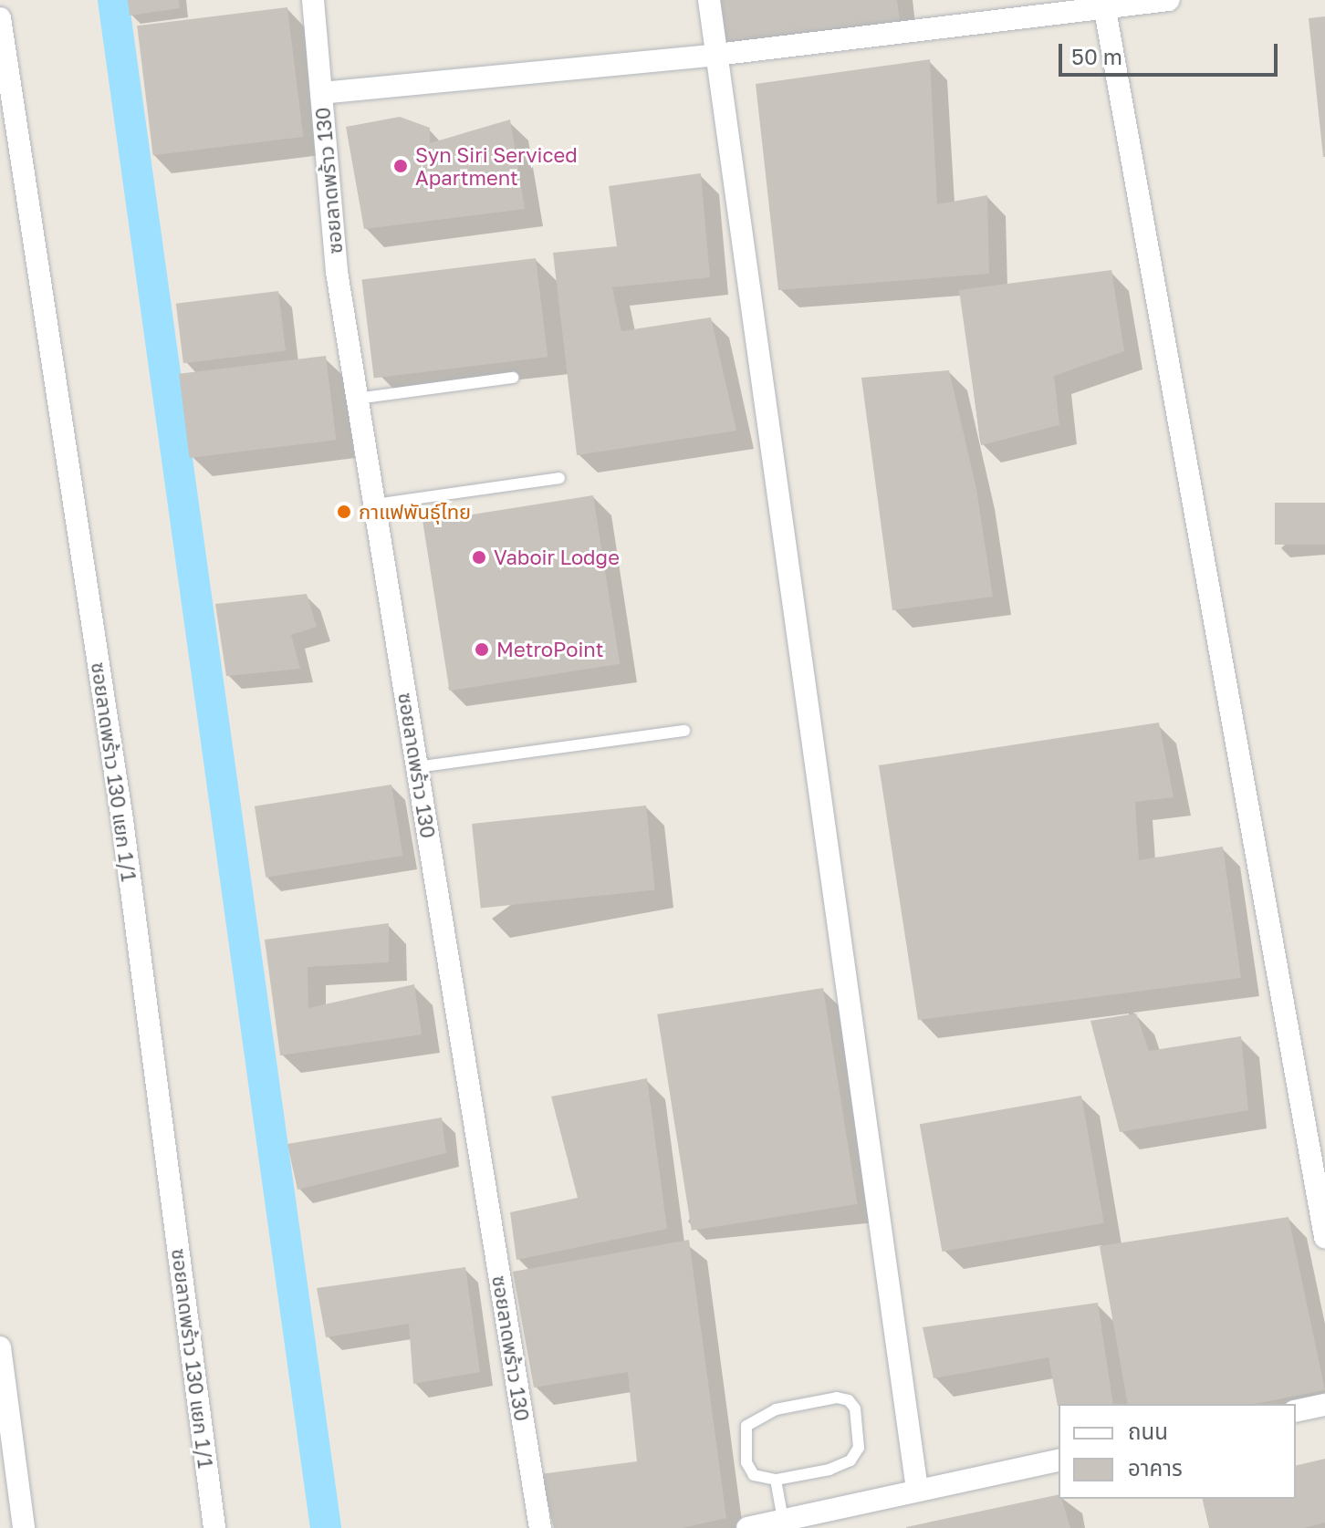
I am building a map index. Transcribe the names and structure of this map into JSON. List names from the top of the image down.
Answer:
{
  "streets": {
    "street": ["ซอยลาดพร้าว 130", "ซอยลาดพร้าว 130 แยก 1/1"]
  },
  "places": [
    "Syn Siri Serviced Apartment",
    "กาแฟพันธุ์ไทย",
    "Vaboir Lodge",
    "MetroPoint"
  ],
  "legend": ["ถนน", "อาคาร"],
  "scale_bar": "50 m"
}
